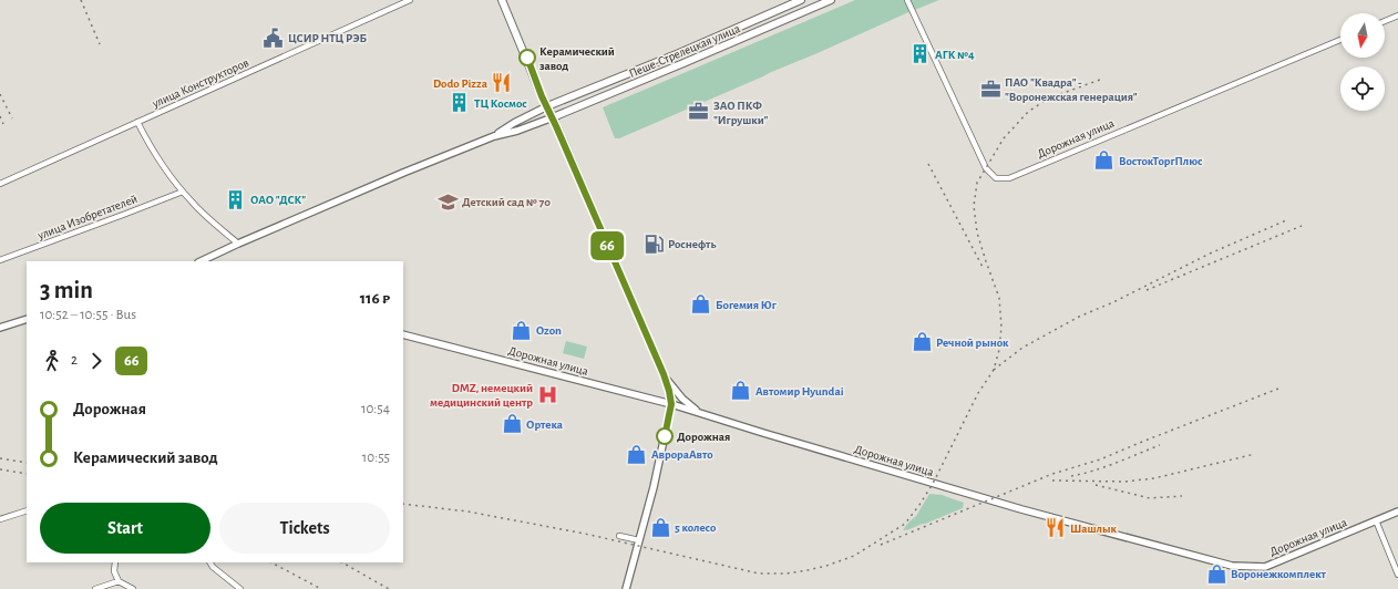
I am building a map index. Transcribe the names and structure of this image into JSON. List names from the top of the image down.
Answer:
{
  "streets": {
    "main road": ["Пеше-Стрелецкая улица"],
    "street": ["улица Конструкторов", "Дорожная улица", "улица Изобретателей"]
  },
  "places": {
    "public building": ["ЦСИР НТЦ РЭБ"],
    "building": ["АГК №4", "ТЦ Космос", "ОАО \"ДСК\""],
    "other": ["Керамический завод", "Дорожная"],
    "restaurant": ["Dodo Pizza", "Шашлык"],
    "office": ["ПАО \"Квадра\" - \"Воронежская генерация\"", "ЗАО ПКФ \"Игрушки\""],
    "shop": [
      "ВостокТоргПлюс",
      "Богемия Юг",
      "Ozon",
      "Речной рынок",
      "Автомир Hyundai",
      "Ортека",
      "АврораАвто",
      "5 колесо",
      "Воронежкомплект"
    ],
    "school or university": ["Детский сад № 70"],
    "fuel station": ["Роснефть"],
    "hospital": ["DMZ, немецкий медицинский центр"]
  },
  "lines": ["bus line 66"],
  "north": "bottom",
  "page": {
    "on_map": "66",
    "heading": ["3 min", "10:52 – 10:55 · Bus", "116 ₽"],
    "legs": ["2", "66"],
    "list": [
      {
        "name": "Дорожная",
        "value": "10:54"
      },
      {
        "name": "Керамический завод",
        "value": "10:55"
      }
    ],
    "buttons": ["Start", "Tickets"]
  }
}
